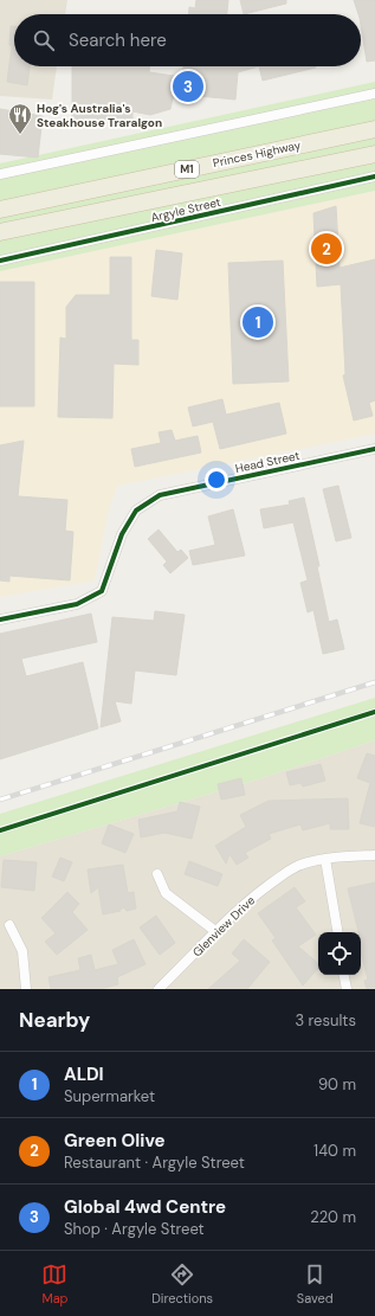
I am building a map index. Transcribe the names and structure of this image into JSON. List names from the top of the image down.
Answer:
{
  "streets": {
    "highway": ["Princes Highway", "M1"],
    "street": ["Argyle Street", "Head Street", "Glenview Drive"]
  },
  "places": {
    "restaurant": ["Hog's Australia's Steakhouse Traralgon"]
  },
  "page": {
    "search": "Search here",
    "pins": ["3", "2", "1"],
    "heading": ["Nearby", "3 results"],
    "list": [
      {
        "mark": "1",
        "name": "ALDI",
        "note": "Supermarket",
        "value": "90 m"
      },
      {
        "mark": "2",
        "name": "Green Olive",
        "note": "Restaurant · Argyle Street",
        "value": "140 m"
      },
      {
        "mark": "3",
        "name": "Global 4wd Centre",
        "note": "Shop · Argyle Street",
        "value": "220 m"
      }
    ],
    "nav": ["Map", "Directions", "Saved"]
  }
}
